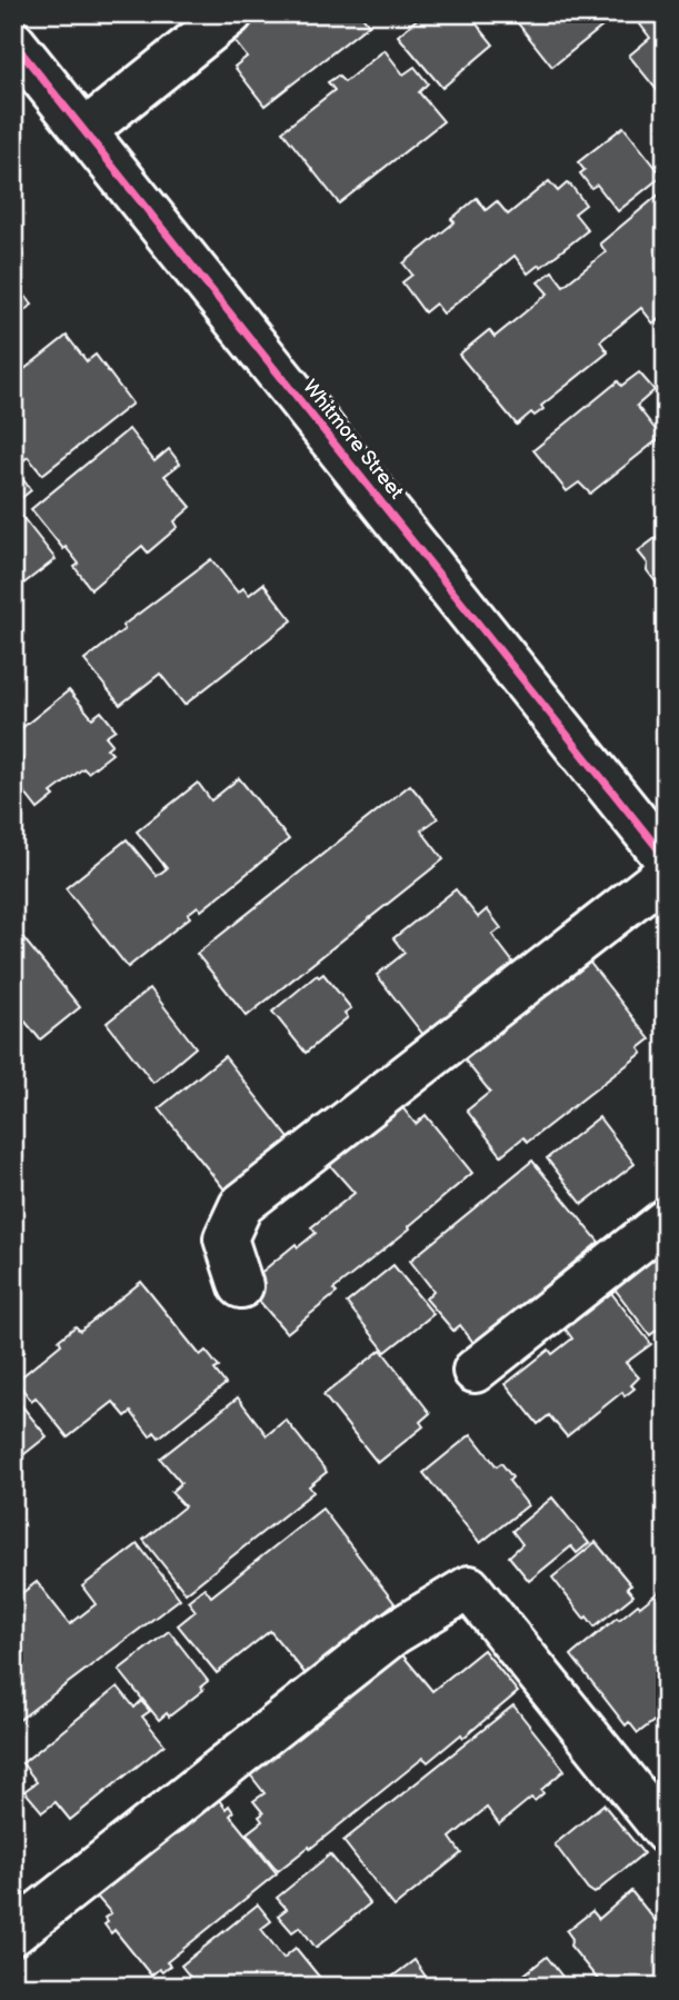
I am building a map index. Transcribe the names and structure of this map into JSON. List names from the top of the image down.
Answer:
{
  "streets": {
    "street": ["Whitmore Street"]
  }
}
